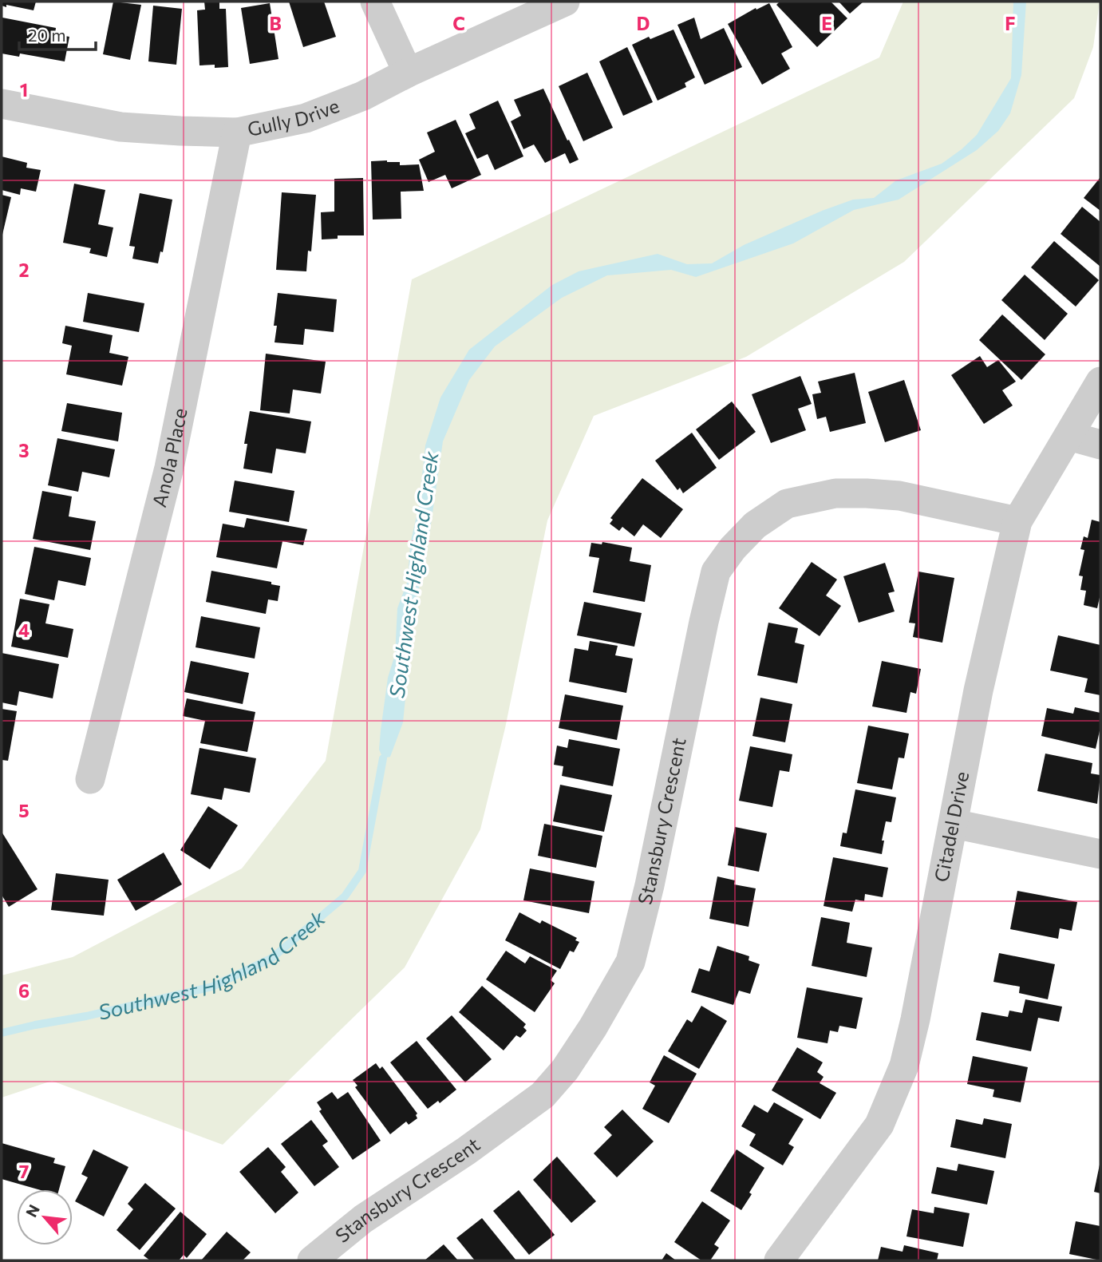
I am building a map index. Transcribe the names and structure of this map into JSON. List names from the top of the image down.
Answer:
{
  "streets": {
    "street": [
      "Gully Drive",
      "Anola Place",
      "Stansbury Crescent",
      "Citadel Drive"
    ]
  },
  "crossings": [
    ["Gully Drive", "Anola Place"],
    ["Stansbury Crescent", "Citadel Drive"]
  ],
  "water": ["Southwest Highland Creek"],
  "scale_bar": "20 m",
  "north": "top left",
  "grid": {
    "columns": [
      "B",
      "C",
      "D",
      "E",
      "F"
    ],
    "rows": [
      "1",
      "2",
      "3",
      "4",
      "5",
      "6",
      "7"
    ]
  }
}
